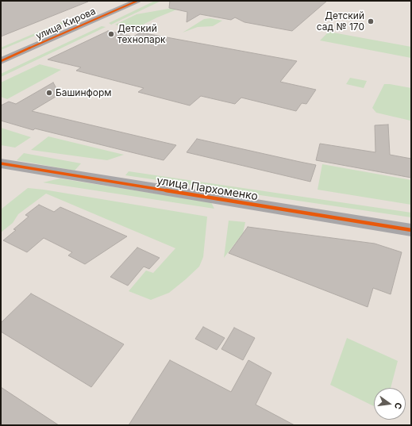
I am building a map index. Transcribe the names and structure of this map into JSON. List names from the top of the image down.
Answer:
{
  "streets": {
    "street": ["улица Кирова", "улица Пархоменко"]
  },
  "places": ["Детский сад № 170", "Детский технопарк", "Башинформ"],
  "north": "right"
}
